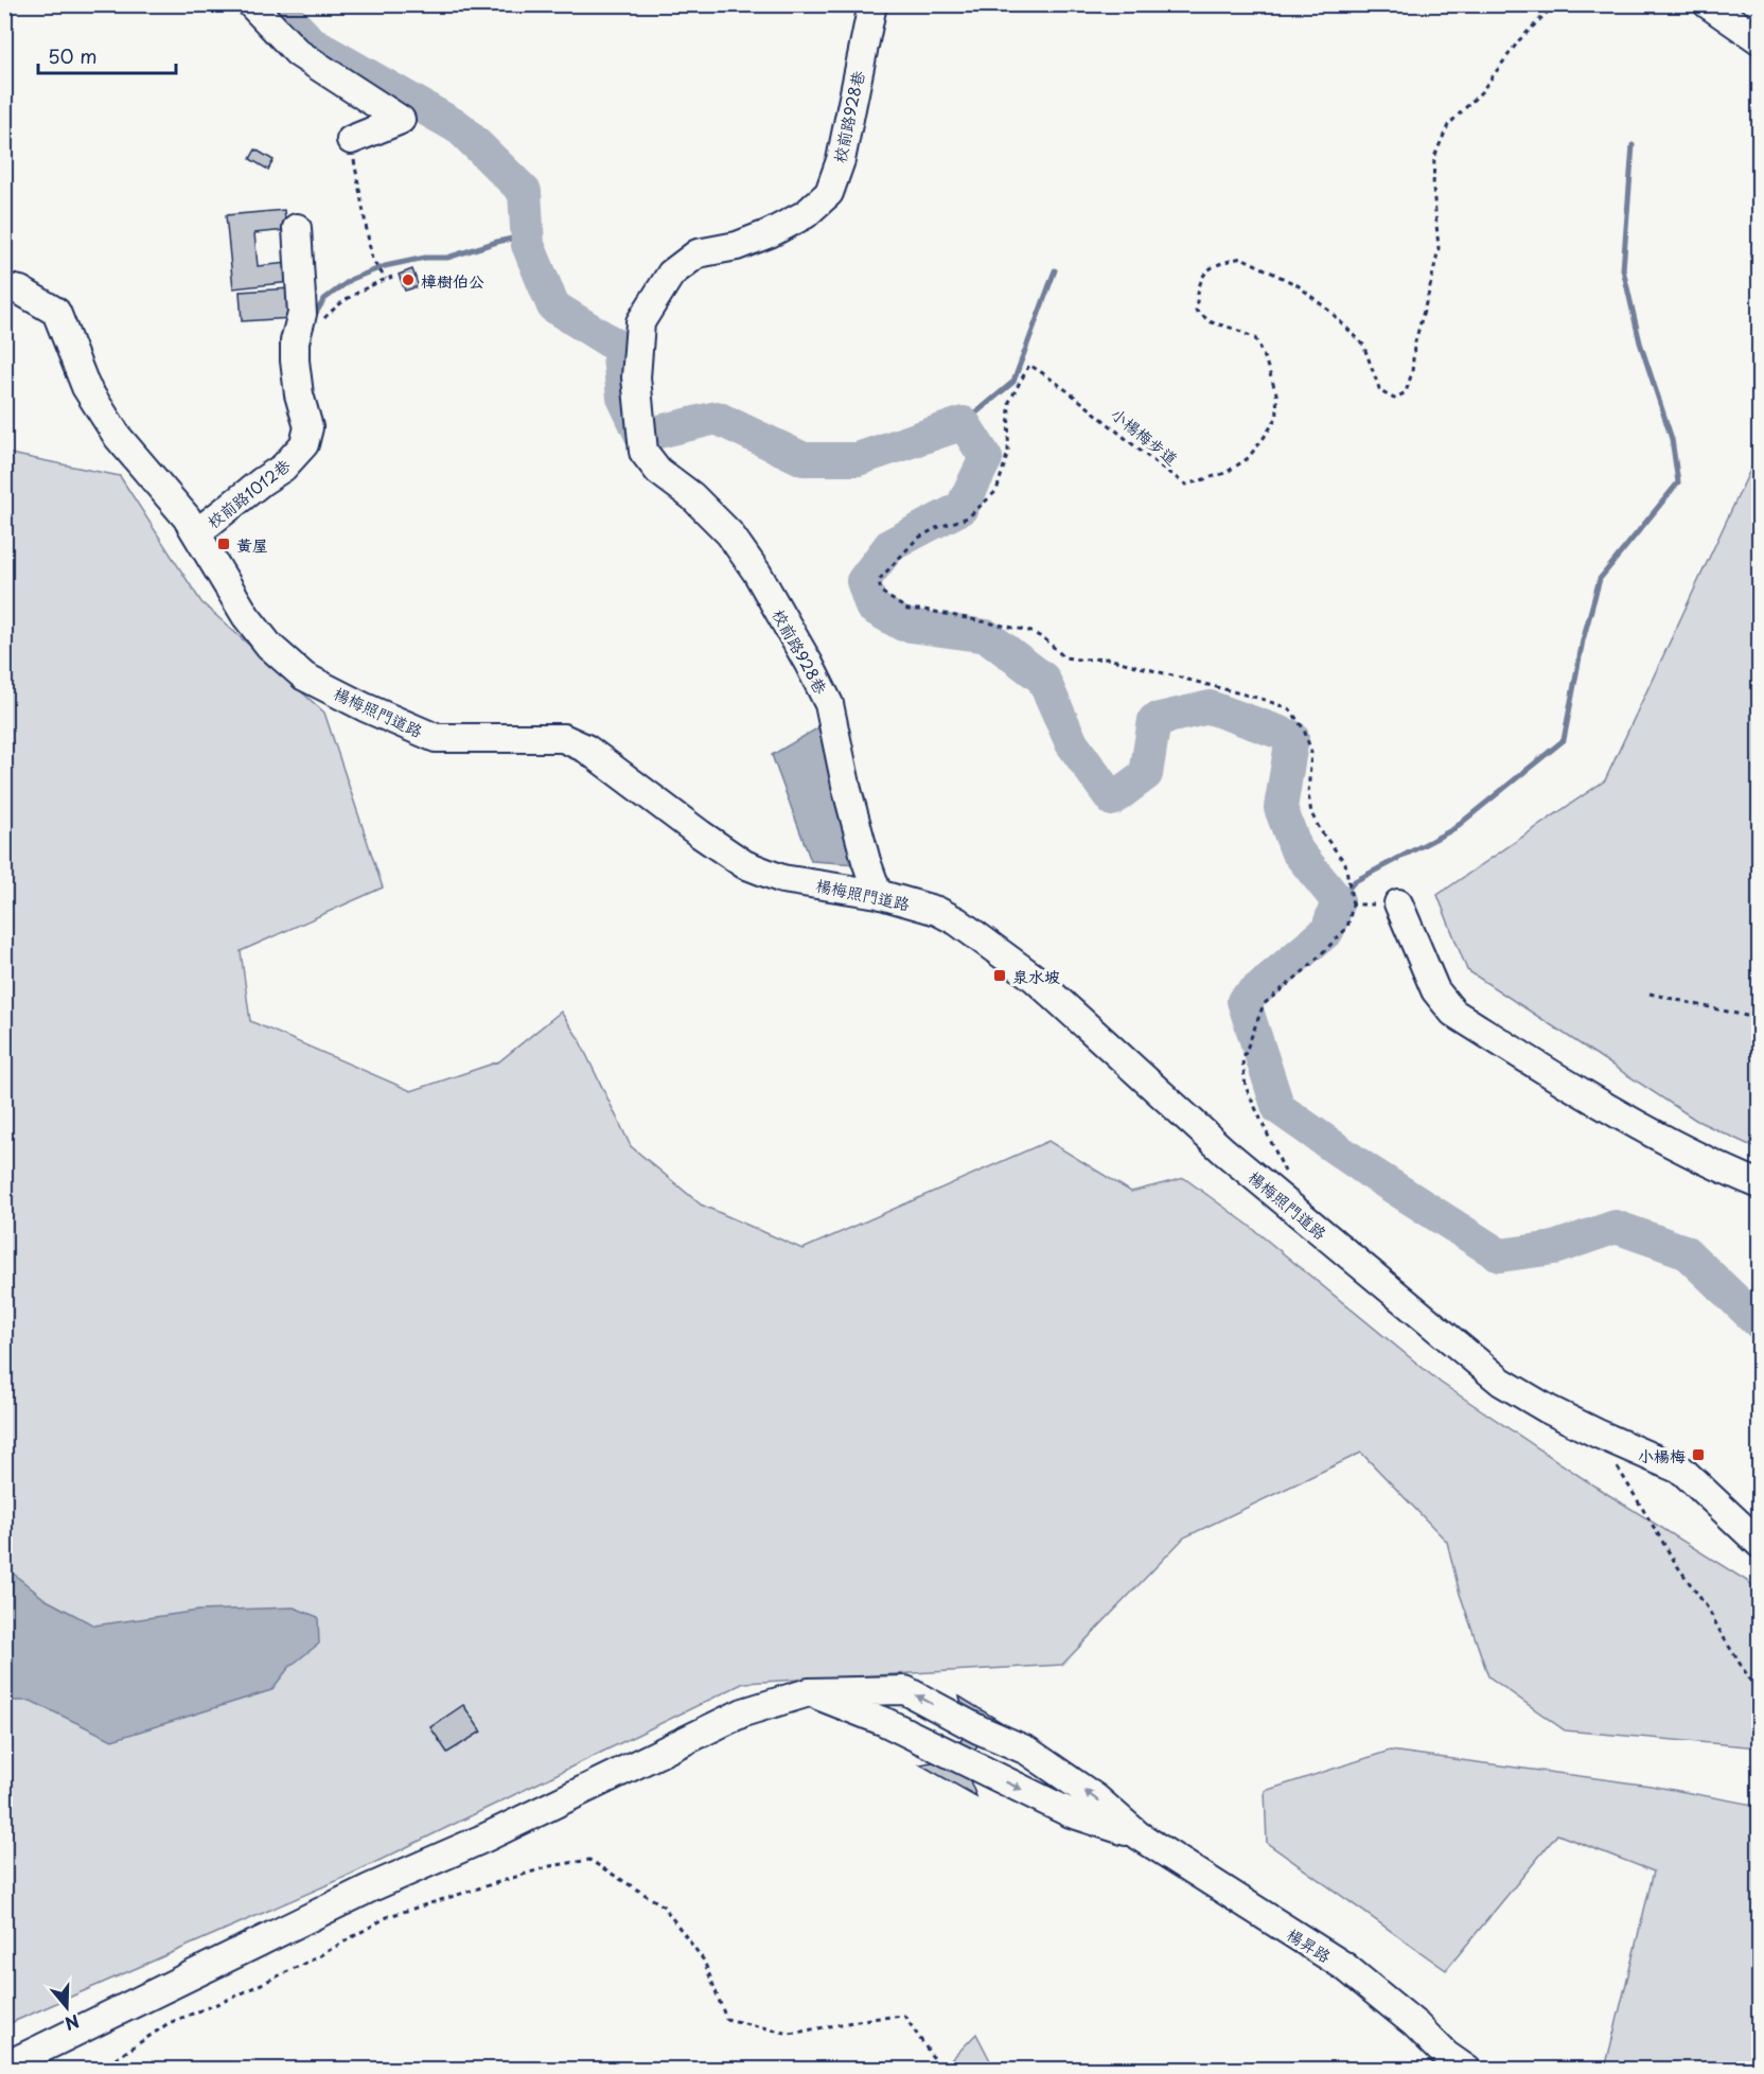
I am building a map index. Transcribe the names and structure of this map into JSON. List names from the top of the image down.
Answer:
{
  "streets": {
    "street": [
      "校前路928巷",
      "校前路1012巷",
      "楊梅照門道路",
      "楊昇路"
    ],
    "path": ["小楊梅步道"]
  },
  "crossings": [
    ["校前路928巷", "楊梅照門道路"],
    ["校前路1012巷", "楊梅照門道路"]
  ],
  "places": {
    "other": ["樟樹伯公"],
    "transit": ["黃屋", "泉水坡", "小楊梅"]
  },
  "scale_bar": "50 m",
  "north": "bottom"
}
